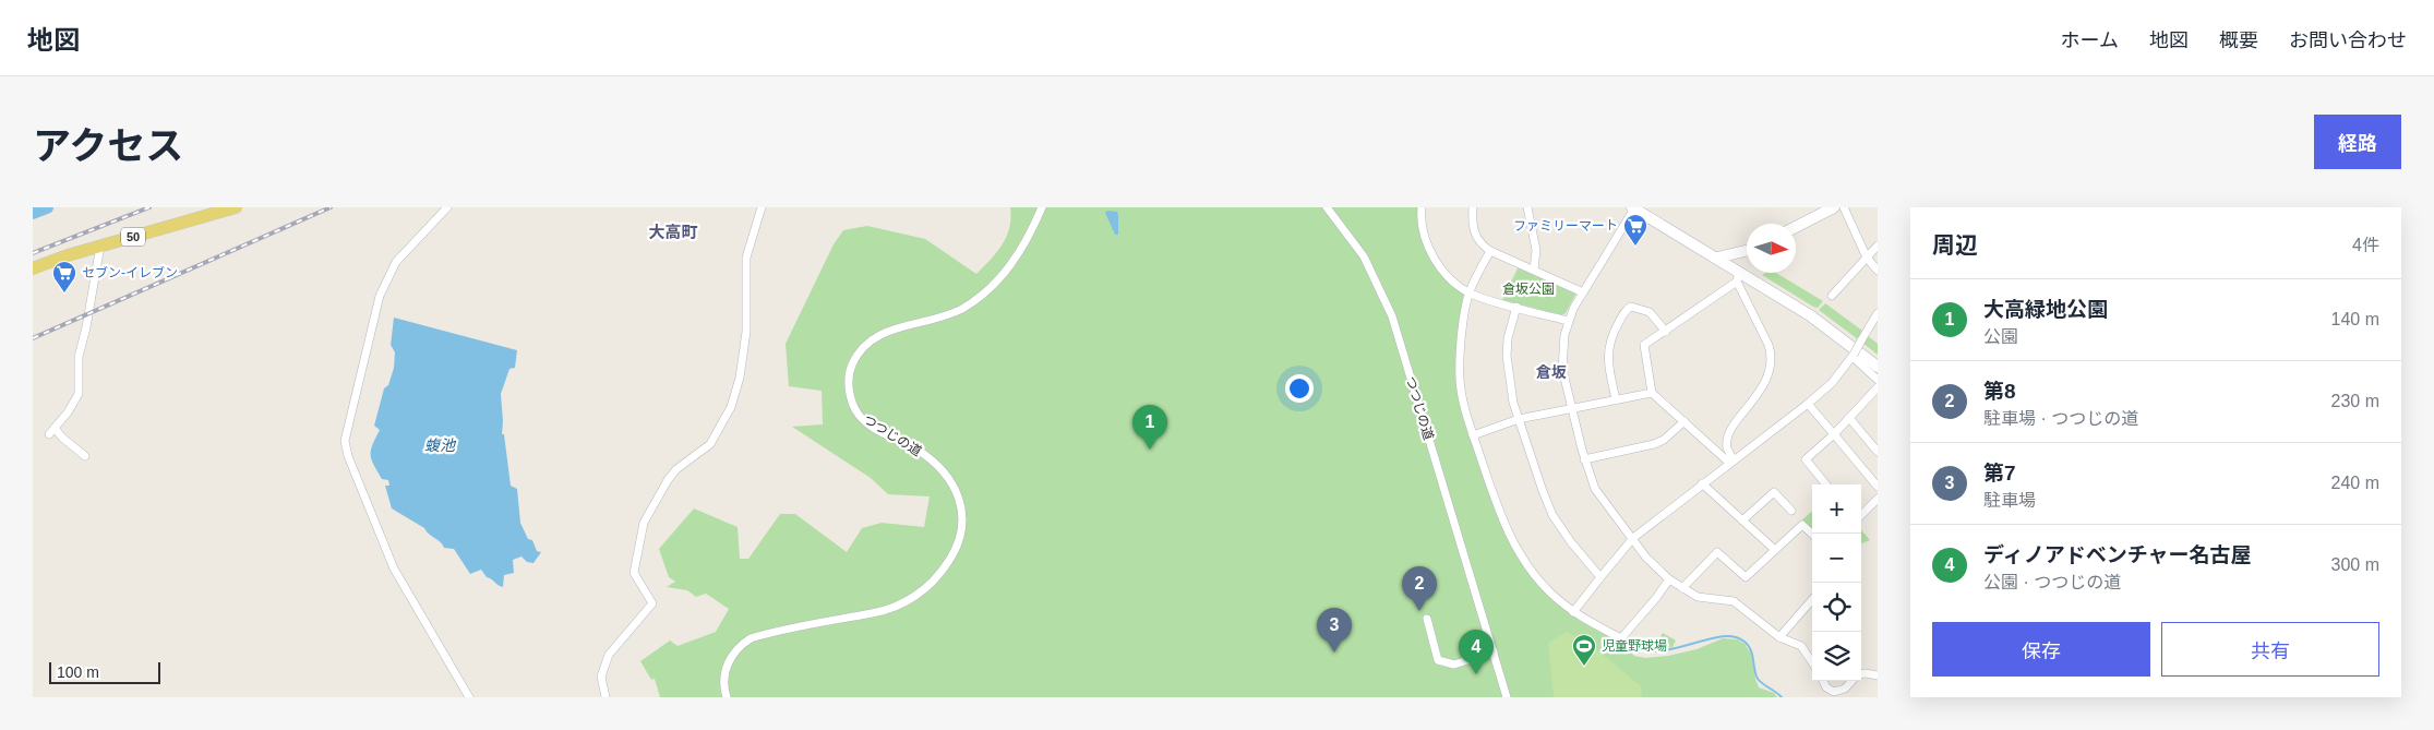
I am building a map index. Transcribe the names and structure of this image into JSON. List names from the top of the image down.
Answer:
{
  "streets": {
    "main road": ["50"],
    "street": ["つつじの道"]
  },
  "districts": ["大高町", "倉坂"],
  "water": ["蝮池"],
  "parks": ["倉坂公園"],
  "places": {
    "supermarket": ["ファミリーマート", "セブン-イレブン"],
    "sports": ["児童野球場"]
  },
  "scale_bar": "100 m",
  "north": "right",
  "page": {
    "header": "地図",
    "nav": [
      "ホーム",
      "地図",
      "概要",
      "お問い合わせ"
    ],
    "title": "アクセス",
    "buttons": [
      "経路",
      ["保存", "共有"]
    ],
    "heading": ["周辺", "4件"],
    "list": [
      {
        "mark": "1",
        "name": "大高緑地公園",
        "note": "公園",
        "value": "140 m"
      },
      {
        "mark": "2",
        "name": "第8",
        "note": "駐車場 · つつじの道",
        "value": "230 m"
      },
      {
        "mark": "3",
        "name": "第7",
        "note": "駐車場",
        "value": "240 m"
      },
      {
        "mark": "4",
        "name": "ディノアドベンチャー名古屋",
        "note": "公園 · つつじの道",
        "value": "300 m"
      }
    ],
    "pins": [
      "1",
      "2",
      "3",
      "4"
    ],
    "map_buttons": ["+", "−"],
    "scale": "100 m"
  }
}
